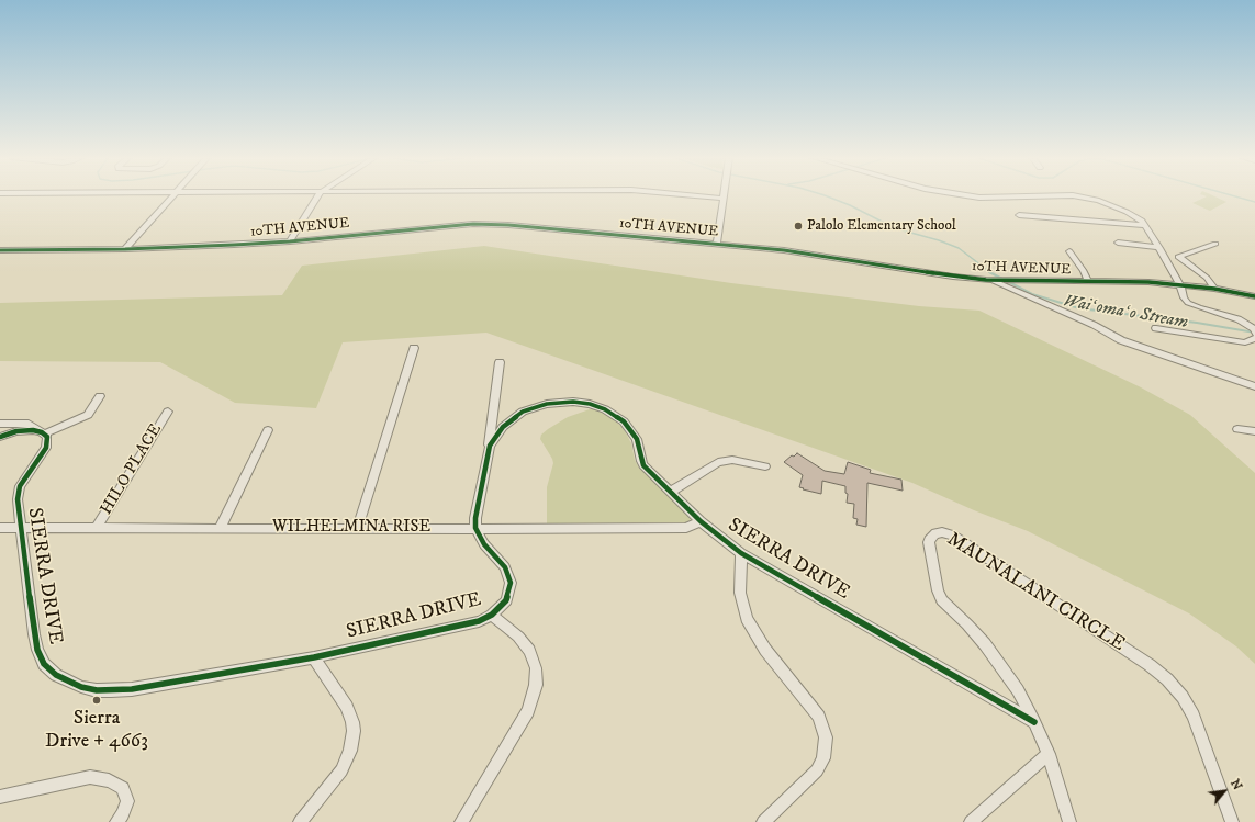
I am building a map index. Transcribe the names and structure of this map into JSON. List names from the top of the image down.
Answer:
{
  "streets": {
    "street": [
      "10TH AVENUE",
      "HILO PLACE",
      "WILHELMINA RISE",
      "SIERRA DRIVE",
      "MAUNALANI CIRCLE"
    ]
  },
  "crossings": [
    ["HILO PLACE", "WILHELMINA RISE"],
    ["WILHELMINA RISE", "SIERRA DRIVE"],
    ["SIERRA DRIVE", "MAUNALANI CIRCLE"]
  ],
  "water": ["Waiʻomaʻo Stream"],
  "places": ["Palolo Elementary School", "Sierra Drive + 4663"],
  "north": "top right"
}
